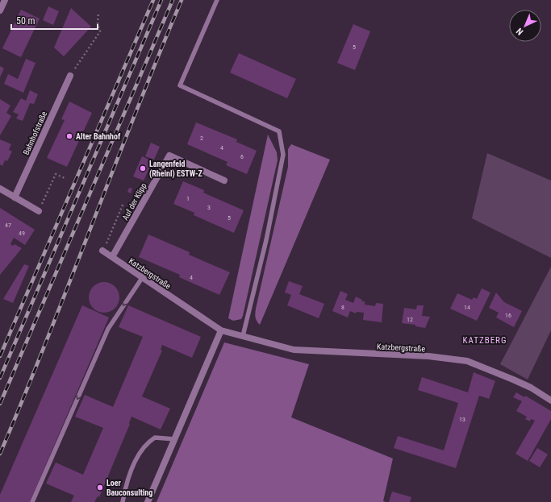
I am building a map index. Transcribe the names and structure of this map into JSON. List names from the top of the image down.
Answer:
{
  "streets": {
    "street": ["Bahnhofstraße", "Auf der Klipp", "Katzbergstraße"]
  },
  "crossings": [
    ["Auf der Klipp", "Katzbergstraße"]
  ],
  "districts": ["KATZBERG"],
  "places": ["Alter Bahnhof", "Langenfeld (Rheinl) ESTW-Z", "Loer Bauconsulting"],
  "house_numbers": [
    "5",
    "2",
    "4",
    "6",
    "1",
    "3",
    "5",
    "47",
    "49",
    "4",
    "8",
    "14",
    "16",
    "12",
    "13"
  ],
  "scale_bar": "50 m",
  "north": "bottom left"
}
